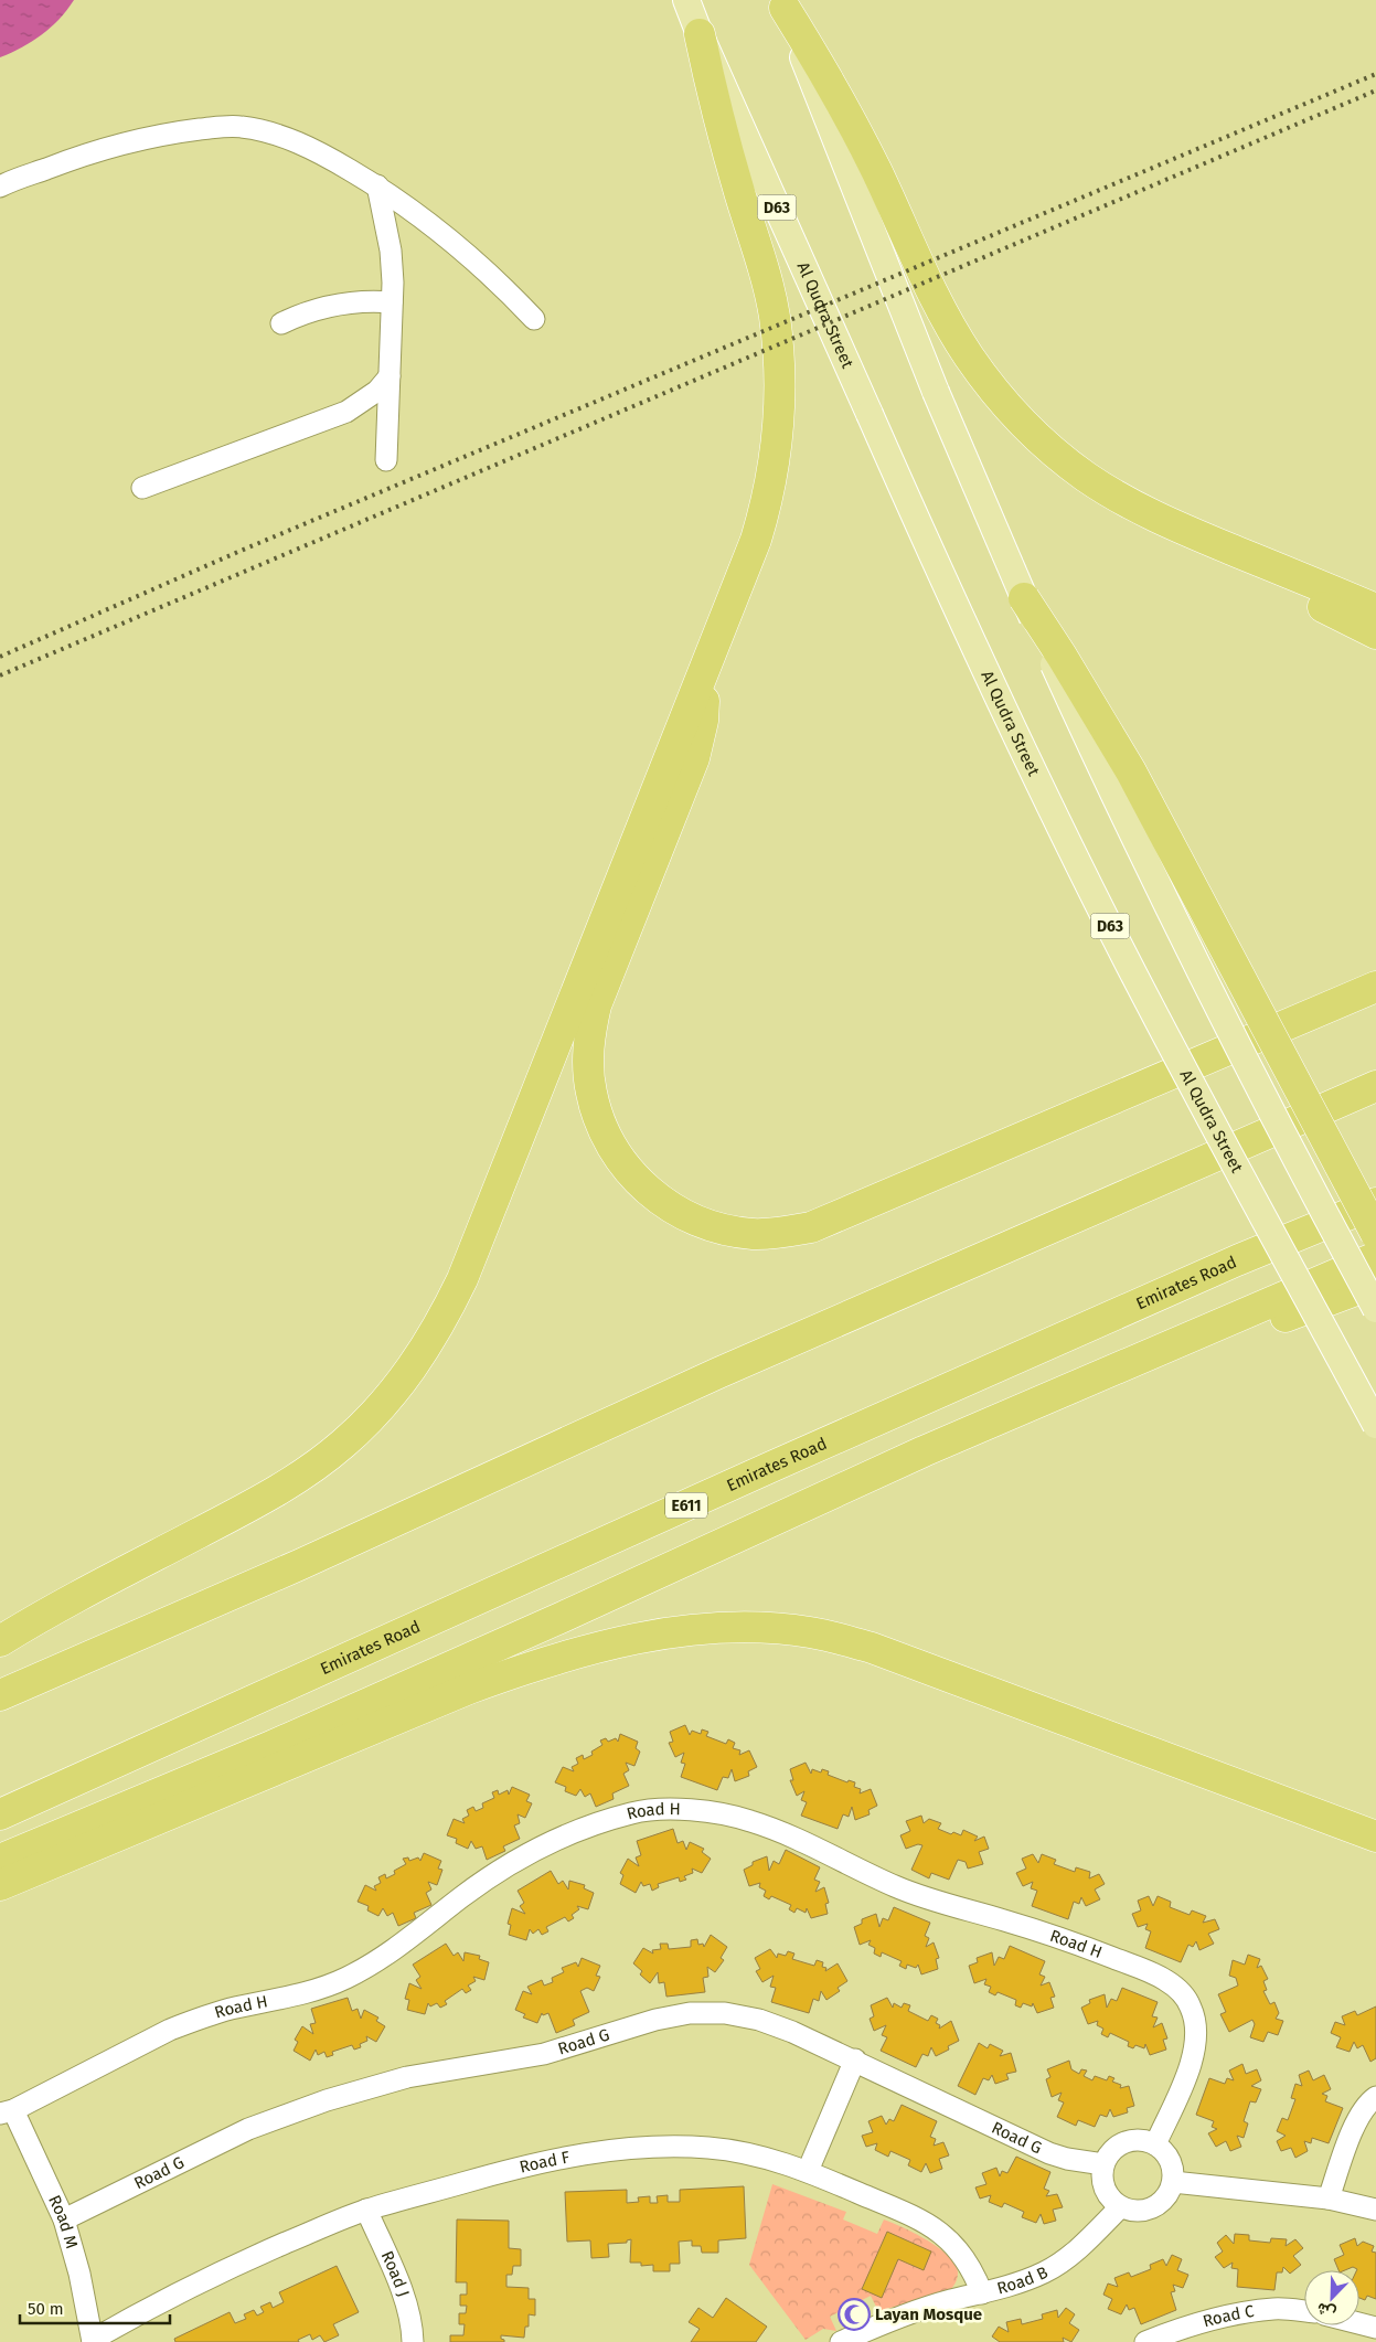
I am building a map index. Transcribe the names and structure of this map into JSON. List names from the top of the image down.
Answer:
{
  "streets": {
    "highway": ["Emirates Road", "E611"],
    "main road": ["D63", "Al Qudra Street"],
    "street": [
      "Road H",
      "Road G",
      "Road F",
      "Road M",
      "Road J",
      "Road B",
      "Road C"
    ]
  },
  "crossings": [
    ["Road H", "Road G"],
    ["Road H", "Road M"],
    ["Road H", "Road B"],
    ["Road G", "Road M"],
    ["Road G", "Road B"],
    ["Road F", "Road M"],
    ["Road F", "Road J"],
    ["Road F", "Road B"]
  ],
  "places": {
    "mosque": ["Layan Mosque"]
  },
  "scale_bar": "50 m",
  "north": "bottom left"
}
